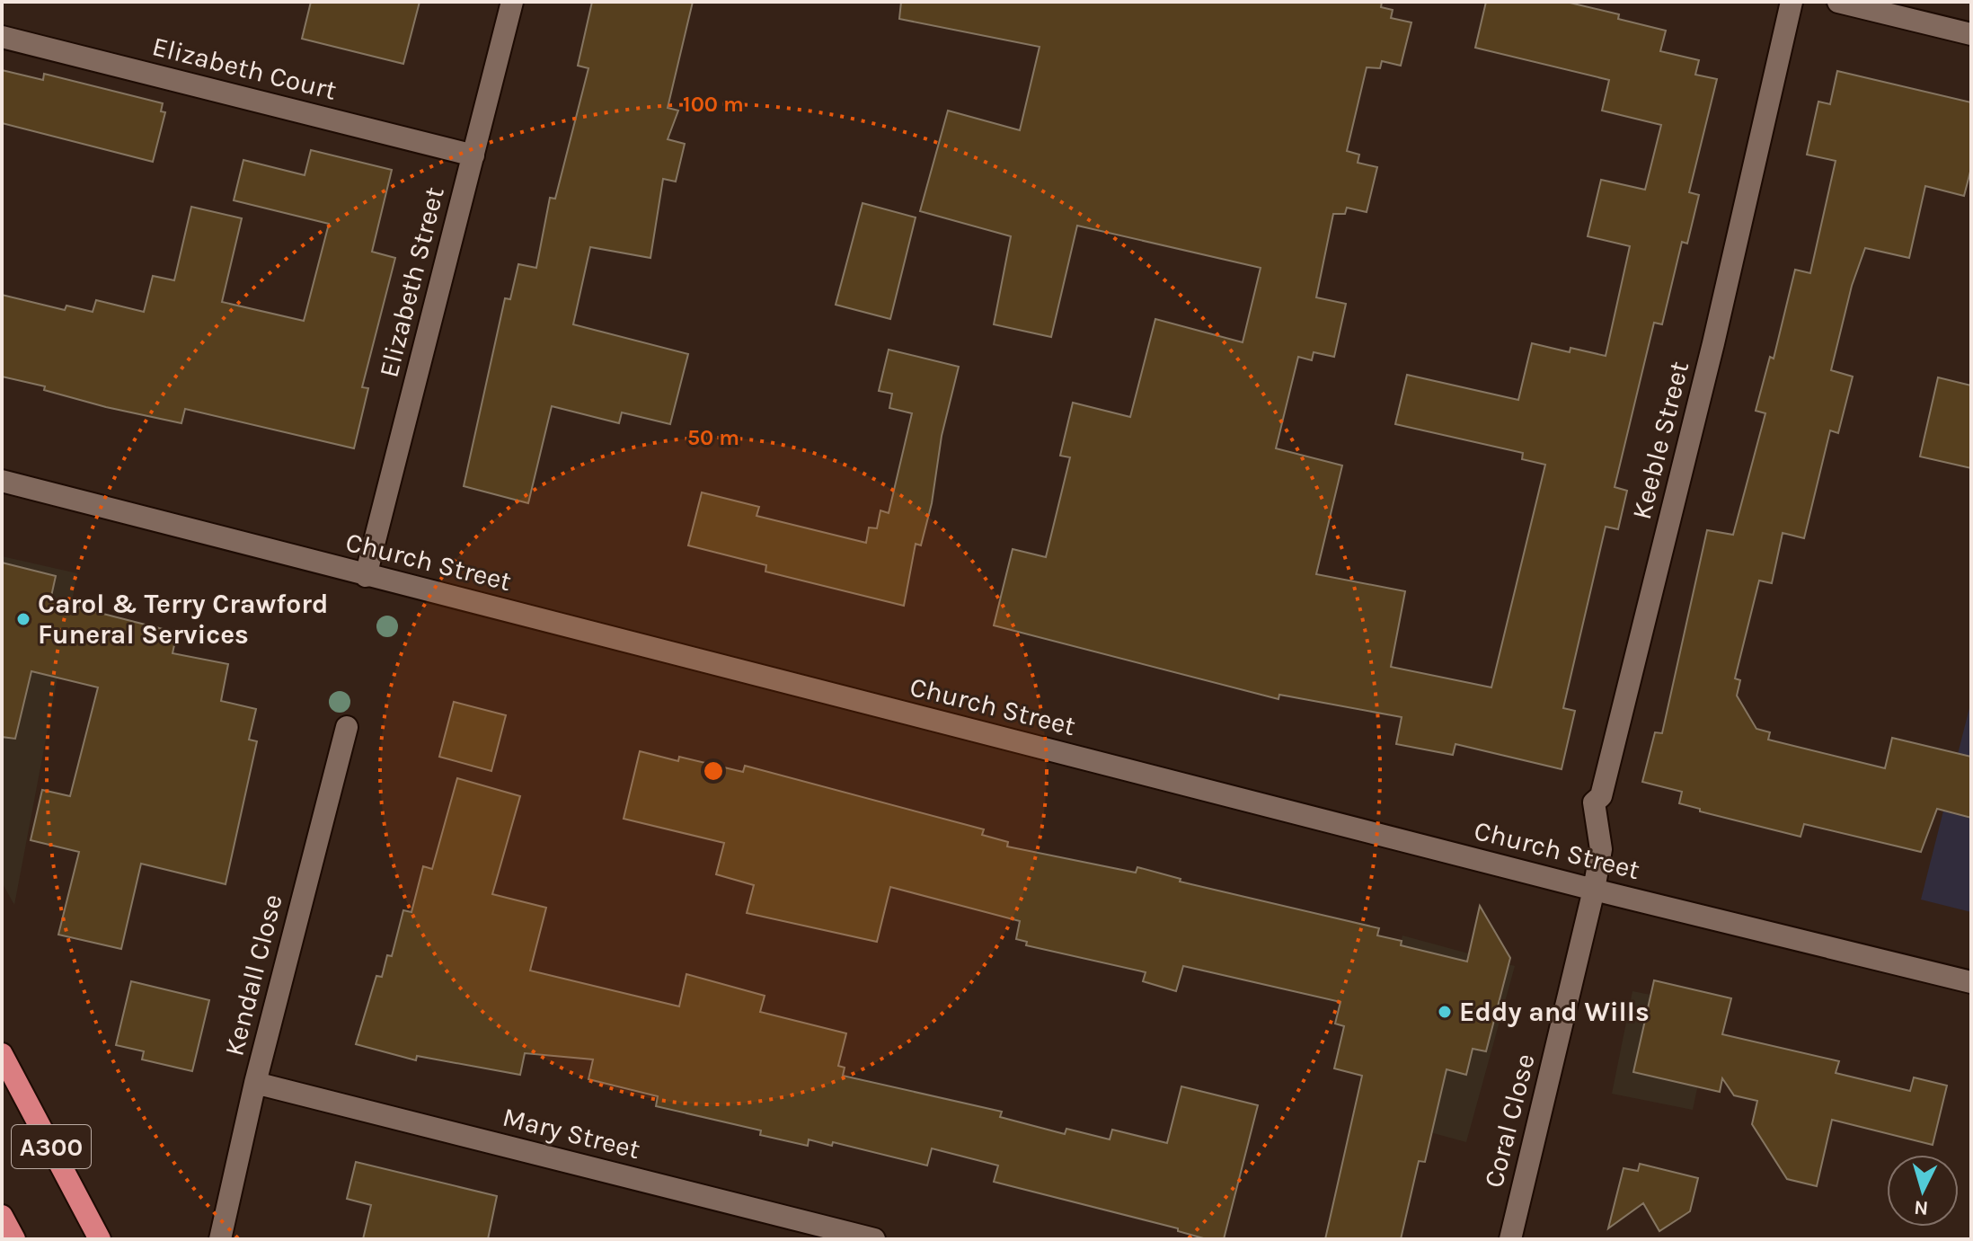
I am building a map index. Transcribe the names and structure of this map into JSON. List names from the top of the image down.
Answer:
{
  "streets": {
    "highway": ["A300"],
    "street": [
      "Elizabeth Court",
      "Elizabeth Street",
      "Keeble Street",
      "Church Street",
      "Kendall Close",
      "Coral Close",
      "Mary Street"
    ]
  },
  "crossings": [
    ["Elizabeth Court", "Elizabeth Street"],
    ["Elizabeth Street", "Church Street"],
    ["Keeble Street", "Church Street"],
    ["Keeble Street", "Coral Close"],
    ["Church Street", "Coral Close"],
    ["Kendall Close", "Mary Street"]
  ],
  "places": ["Carol & Terry Crawford Funeral Services", "Eddy and Wills"],
  "north": "bottom",
  "rings": ["100 m", "50 m"]
}
